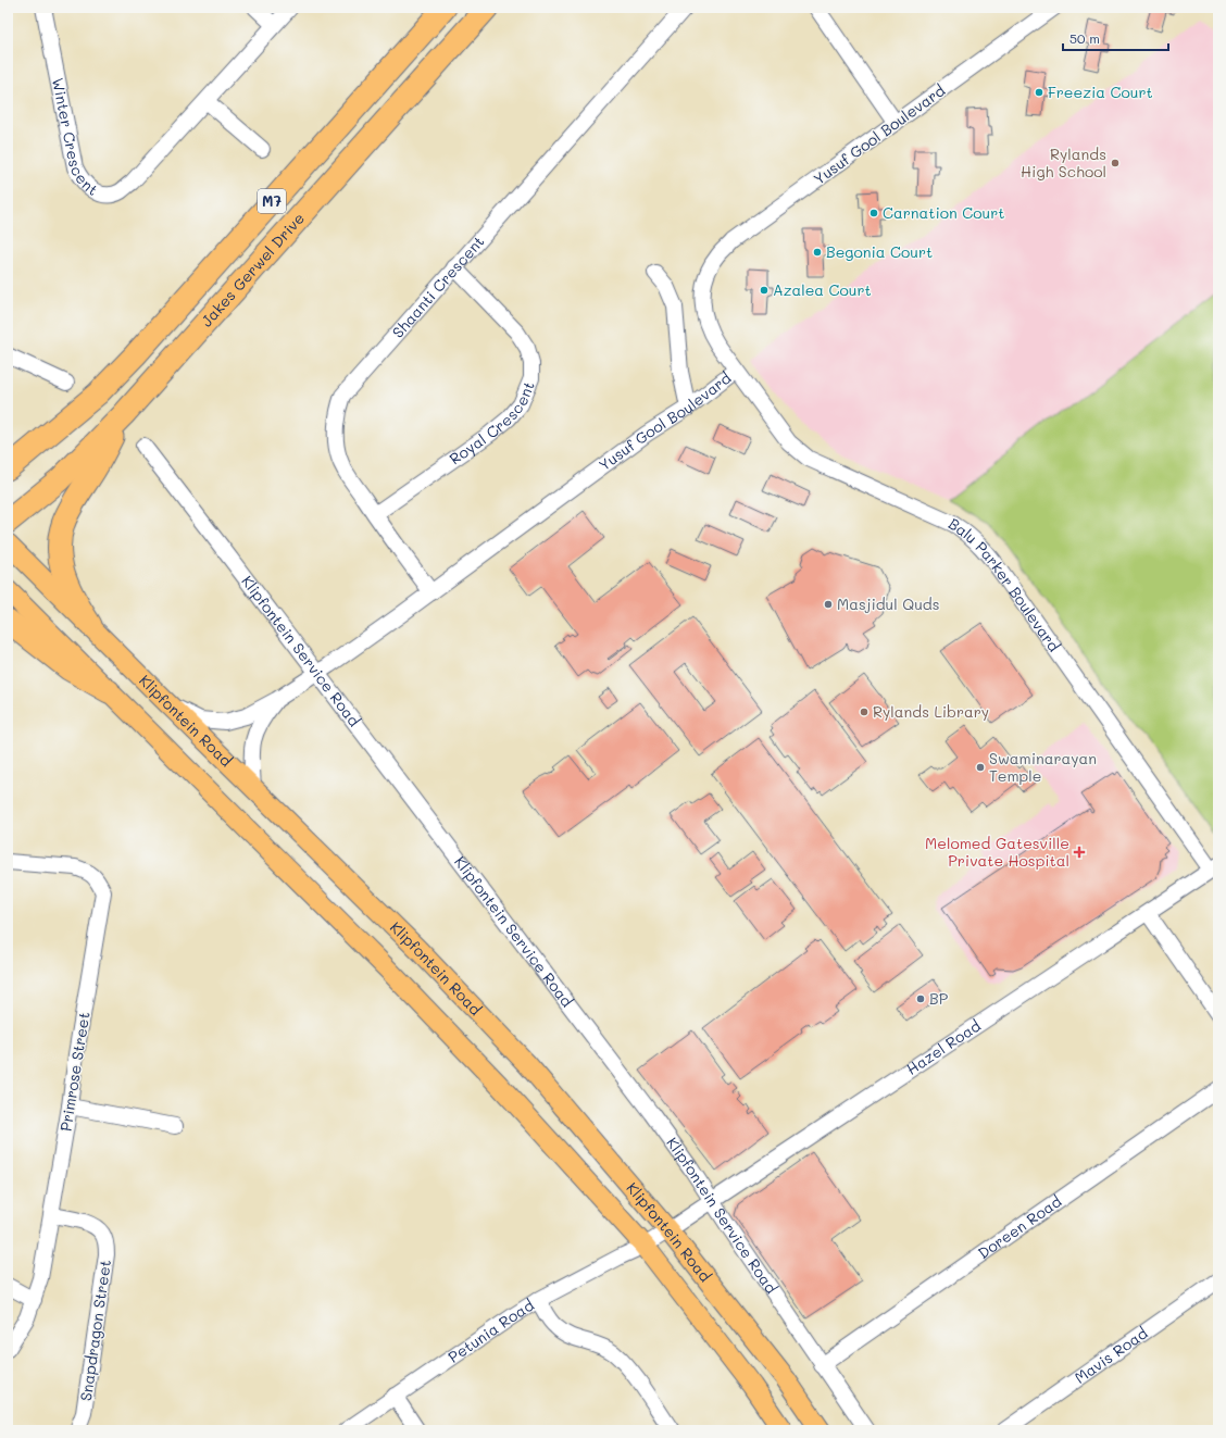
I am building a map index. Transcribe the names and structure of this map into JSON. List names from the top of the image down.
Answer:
{
  "streets": {
    "highway": ["M7", "Jakes Gerwel Drive"],
    "main road": ["Klipfontein Road"],
    "street": [
      "Winter Crescent",
      "Yusuf Gool Boulevard",
      "Shaanti Crescent",
      "Royal Crescent",
      "Balu Parker Boulevard",
      "Klipfontein Service Road",
      "Hazel Road",
      "Primrose Street",
      "Doreen Road",
      "Snapdragon Street",
      "Petunia Road",
      "Mavis Road"
    ]
  },
  "crossings": [
    ["Yusuf Gool Boulevard", "Shaanti Crescent"],
    ["Yusuf Gool Boulevard", "Balu Parker Boulevard"],
    ["Yusuf Gool Boulevard", "Klipfontein Service Road"],
    ["Yusuf Gool Boulevard", "Klipfontein Road"],
    ["Shaanti Crescent", "Royal Crescent"],
    ["Balu Parker Boulevard", "Hazel Road"],
    ["Klipfontein Service Road", "Hazel Road"],
    ["Klipfontein Service Road", "Doreen Road"],
    ["Klipfontein Road", "Hazel Road"],
    ["Klipfontein Road", "Petunia Road"],
    ["Hazel Road", "Petunia Road"],
    ["Primrose Street", "Snapdragon Street"]
  ],
  "places": {
    "other": [
      "Freezia Court",
      "Rylands High School",
      "Carnation Court",
      "Begonia Court",
      "Azalea Court",
      "Masjidul Quds",
      "Rylands Library",
      "Swaminarayan Temple",
      "BP"
    ],
    "health": ["Melomed Gatesville Private Hospital"]
  },
  "scale_bar": "50 m"
}
